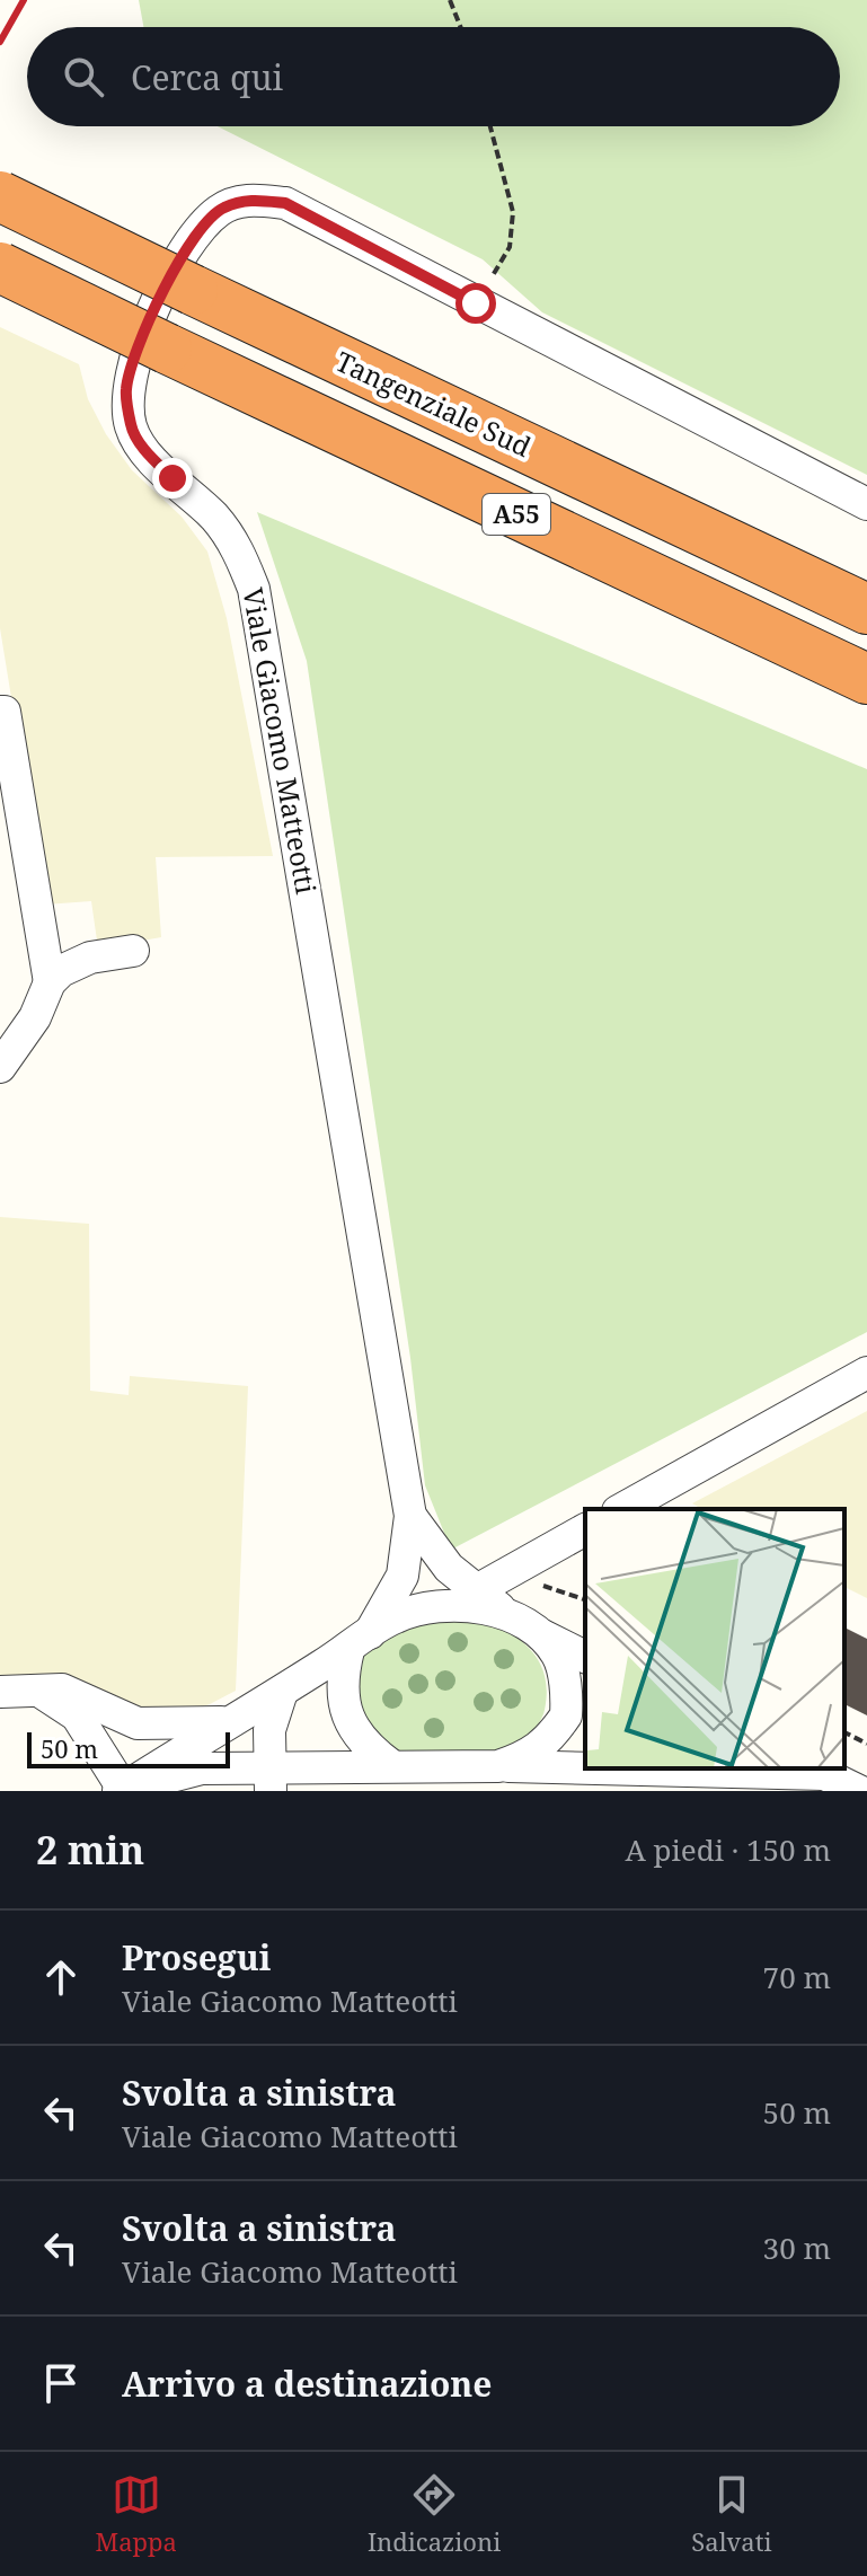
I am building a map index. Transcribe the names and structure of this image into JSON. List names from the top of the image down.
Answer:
{
  "streets": {
    "highway": ["Tangenziale Sud", "A55"],
    "street": ["Viale Giacomo Matteotti"]
  },
  "scale_bar": "50 m",
  "page": {
    "search": "Cerca qui",
    "scale": "50 m",
    "heading": ["2 min", "A piedi · 150 m"],
    "list": [
      ["Prosegui", "Viale Giacomo Matteotti", "70 m"],
      ["Svolta a sinistra", "Viale Giacomo Matteotti", "50 m"],
      ["Svolta a sinistra", "Viale Giacomo Matteotti", "30 m"],
      "Arrivo a destinazione"
    ],
    "nav": ["Mappa", "Indicazioni", "Salvati"]
  }
}
